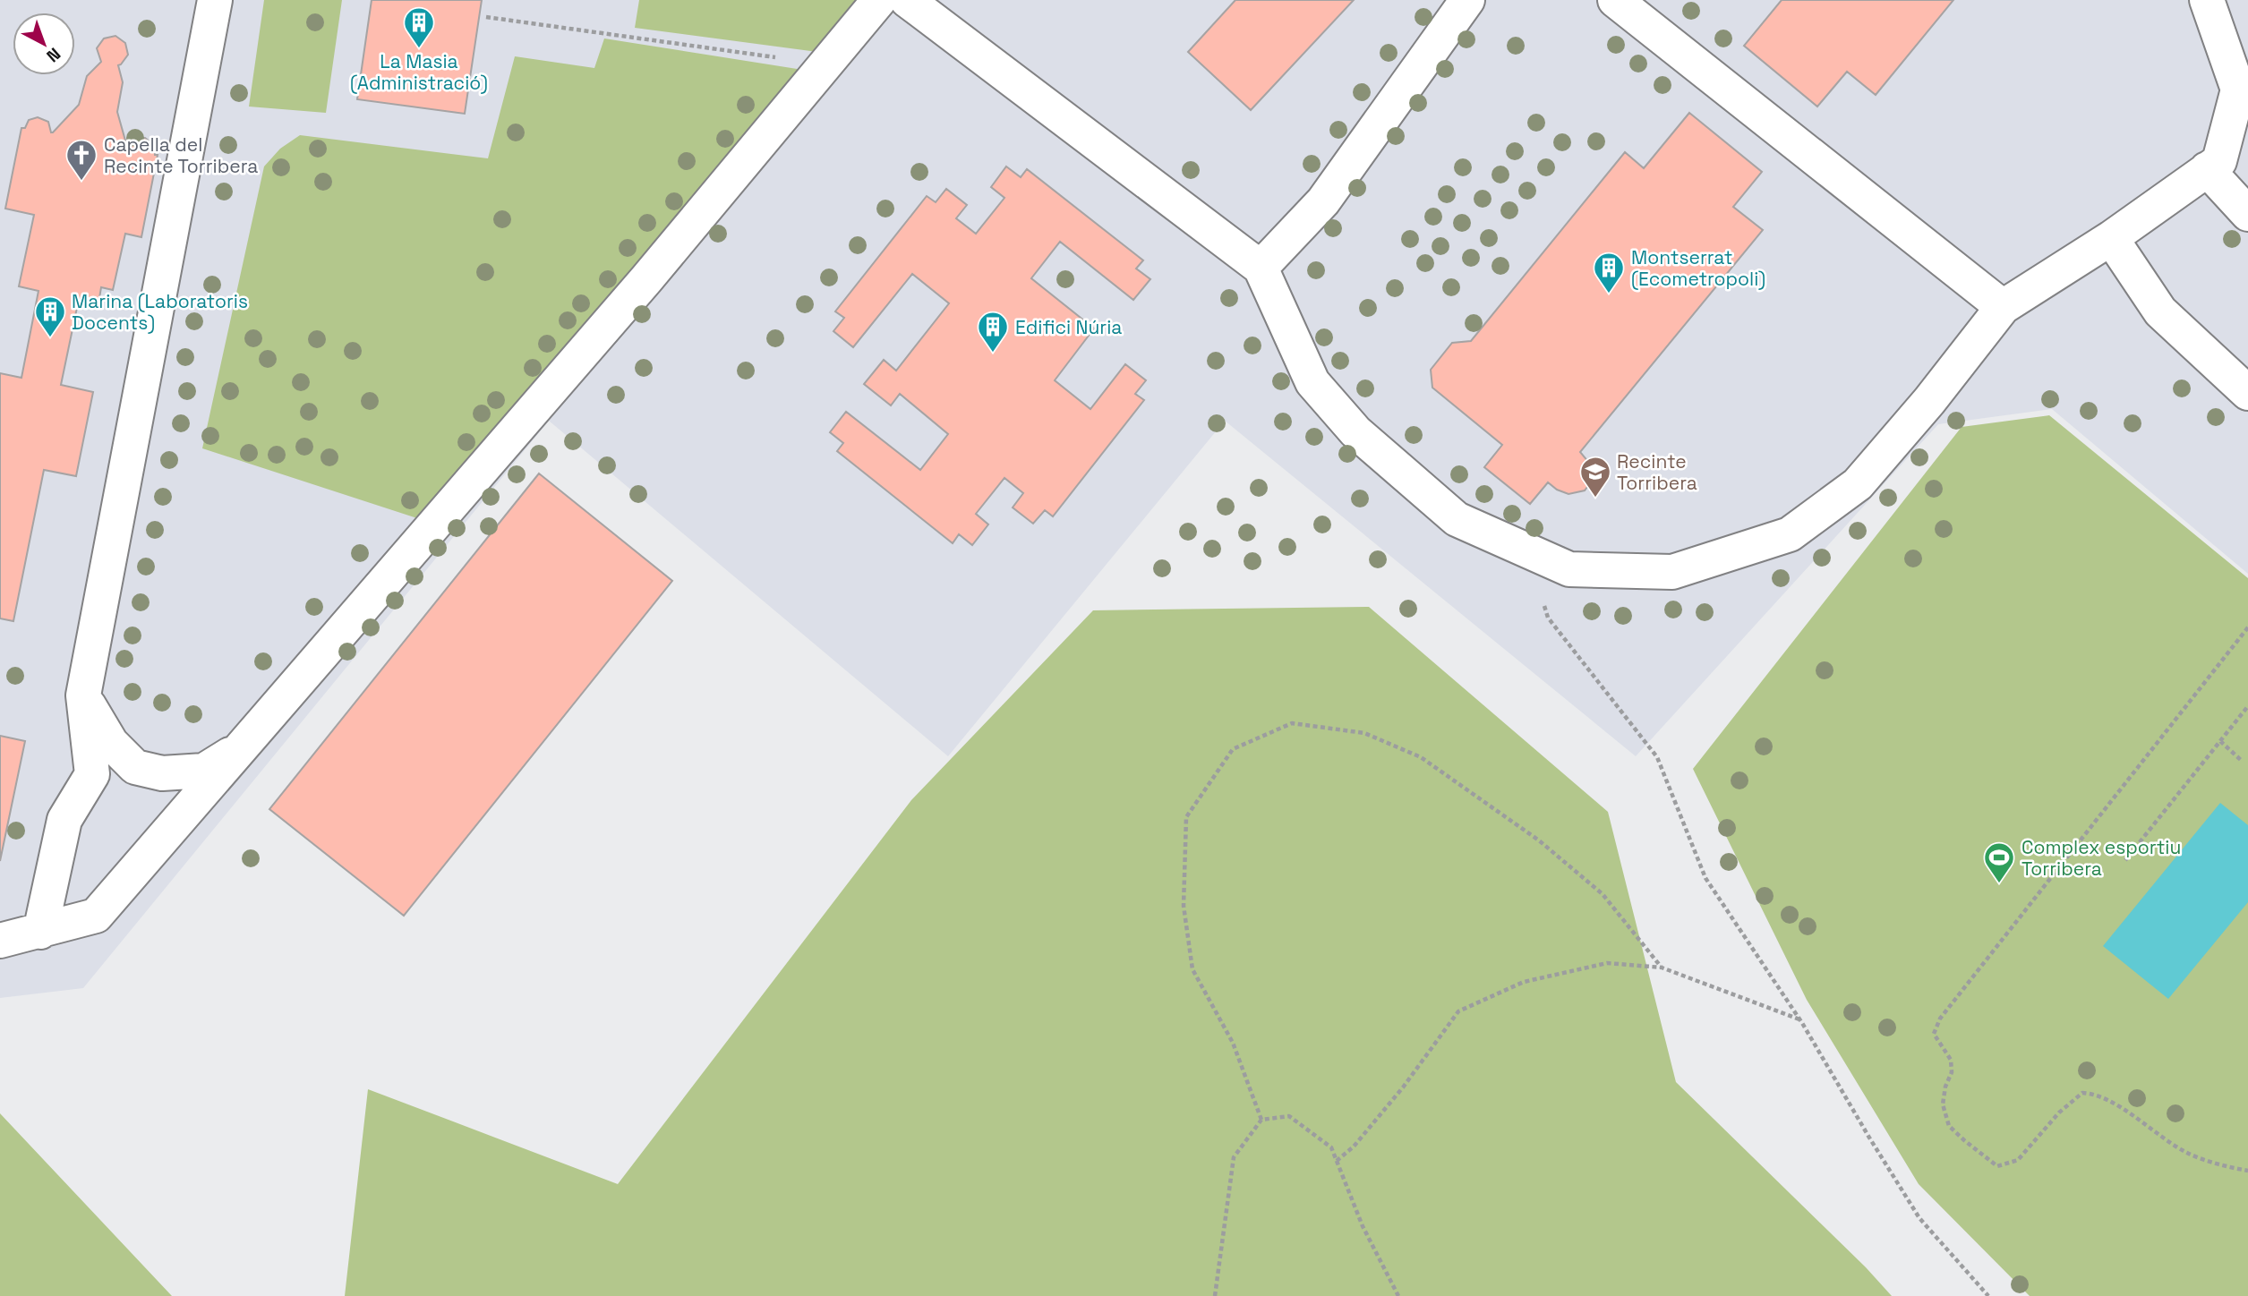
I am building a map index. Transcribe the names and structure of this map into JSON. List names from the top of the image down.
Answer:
{
  "places": {
    "building": [
      "La Masia (Administració)",
      "Montserrat (Ecometropoli)",
      "Marina (Laboratoris Docents)",
      "Edifici Núria"
    ],
    "church": ["Capella del Recinte Torribera"],
    "school or university": ["Recinte Torribera"],
    "sports": ["Complex esportiu Torribera"]
  },
  "north": "bottom right"
}
